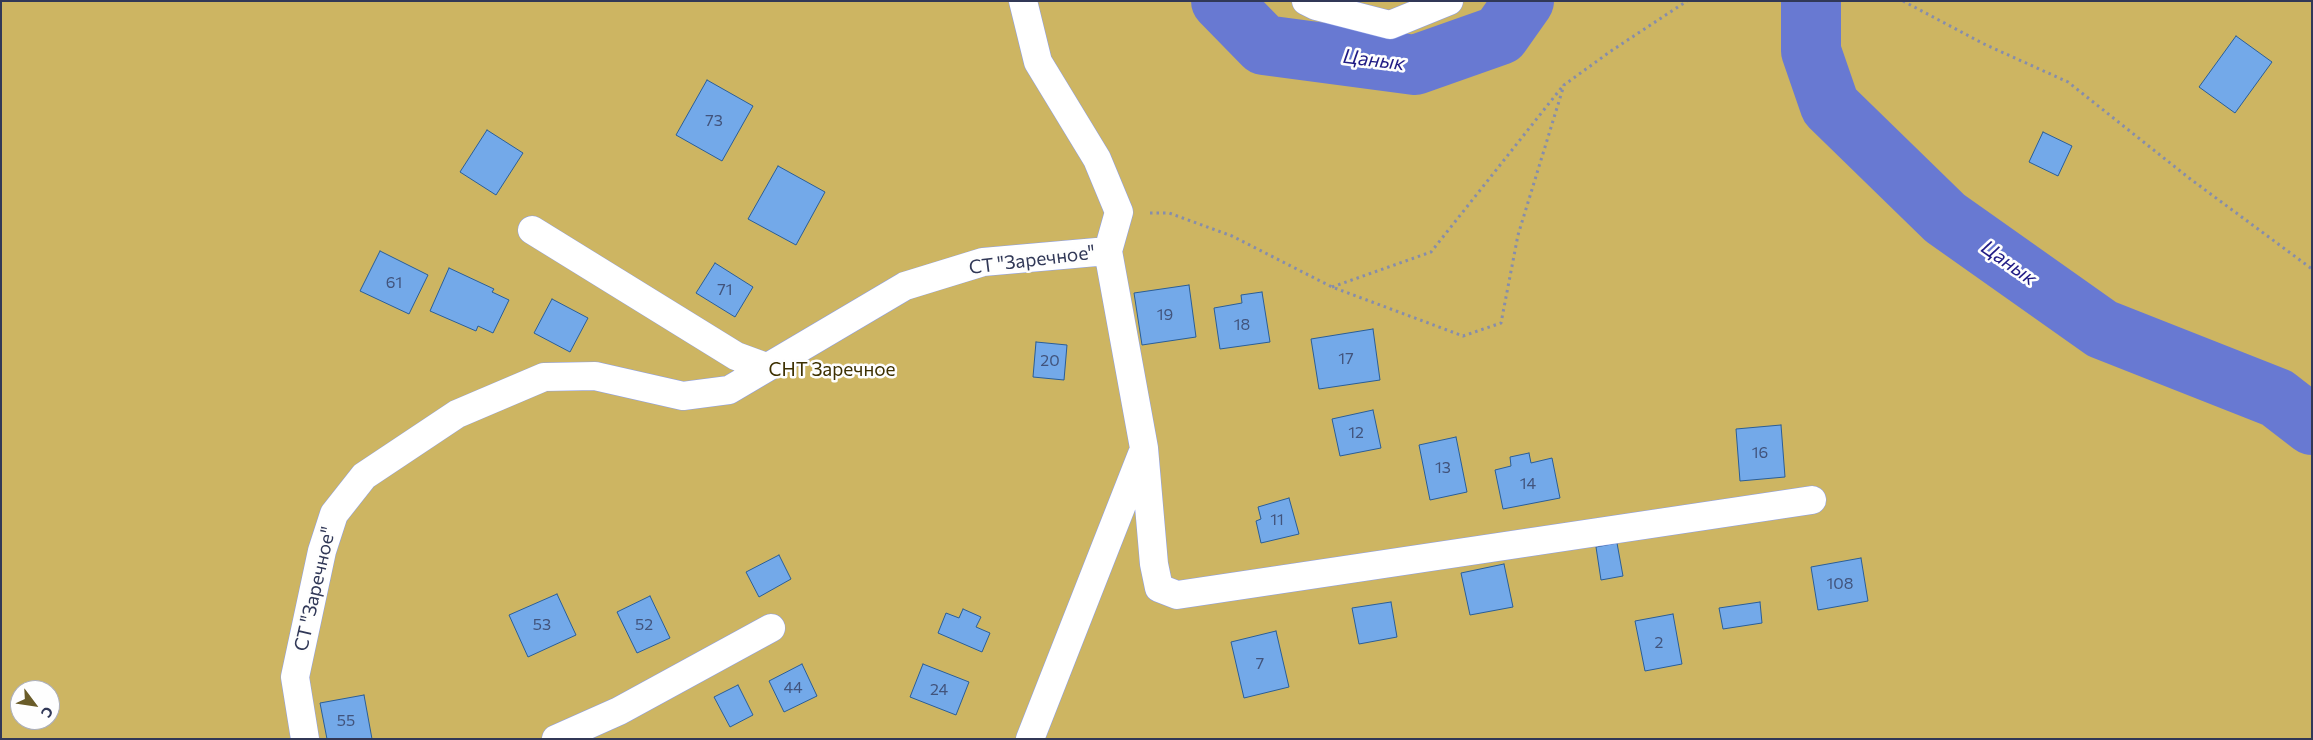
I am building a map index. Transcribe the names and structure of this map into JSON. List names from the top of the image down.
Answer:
{
  "streets": {
    "lane": ["СТ \"Заречное\""]
  },
  "water": ["Цанык"],
  "parks": ["СНТ Заречное"],
  "house_numbers": [
    "73",
    "61",
    "71",
    "19",
    "18",
    "17",
    "20",
    "12",
    "16",
    "13",
    "14",
    "11",
    "108",
    "53",
    "52",
    "2",
    "7",
    "44",
    "24",
    "55"
  ],
  "north": "bottom right"
}
